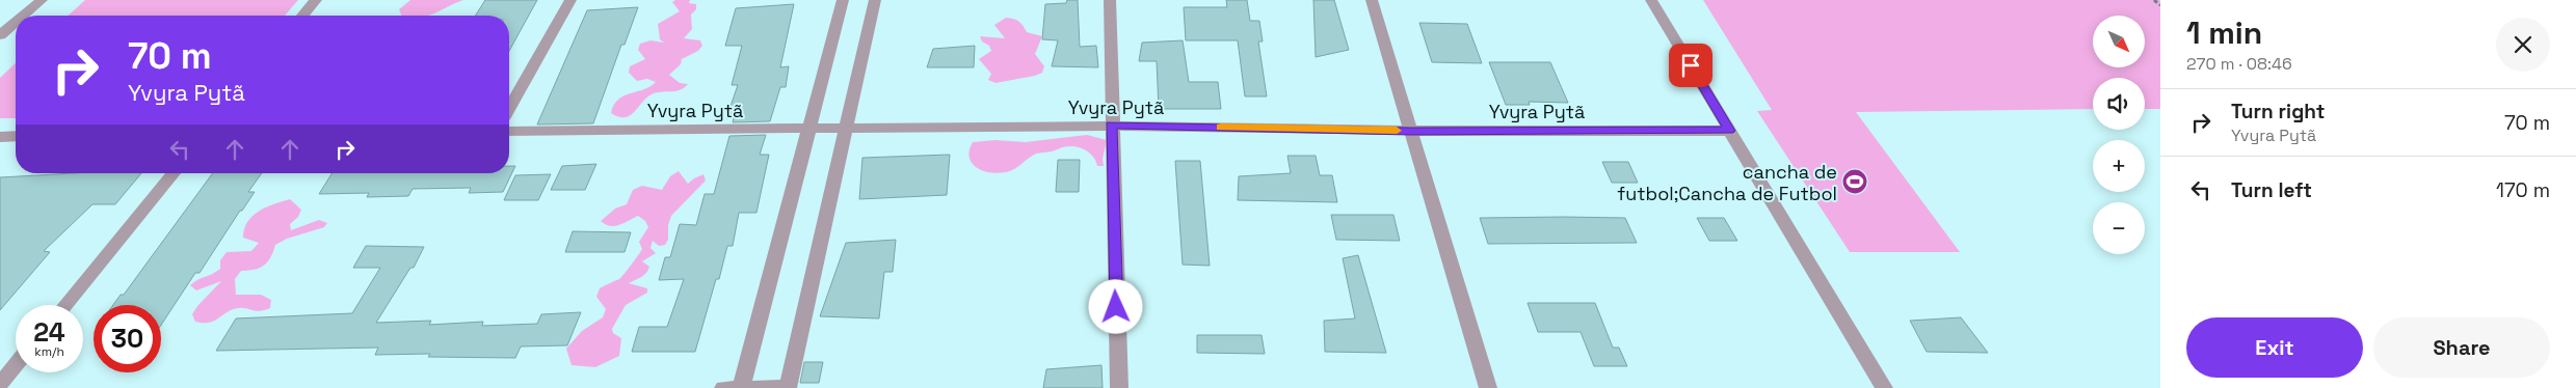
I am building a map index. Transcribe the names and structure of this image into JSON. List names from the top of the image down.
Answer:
{
  "streets": {
    "street": ["Yvyra Pytã"]
  },
  "places": {
    "sports": ["cancha de futbol;Cancha de Futbol"]
  },
  "north": "bottom right",
  "page": {
    "heading": ["1 min", "270 m · 08:46"],
    "map_buttons": ["+", "−"],
    "turn": ["70 m", "Yvyra Pytã"],
    "list": [
      {
        "name": "Turn right",
        "note": "Yvyra Pytã",
        "value": "70 m"
      },
      {
        "name": "Turn left",
        "value": "170 m"
      }
    ],
    "speed": "24 km/h",
    "limit": "30",
    "buttons": ["Exit", "Share"]
  }
}
